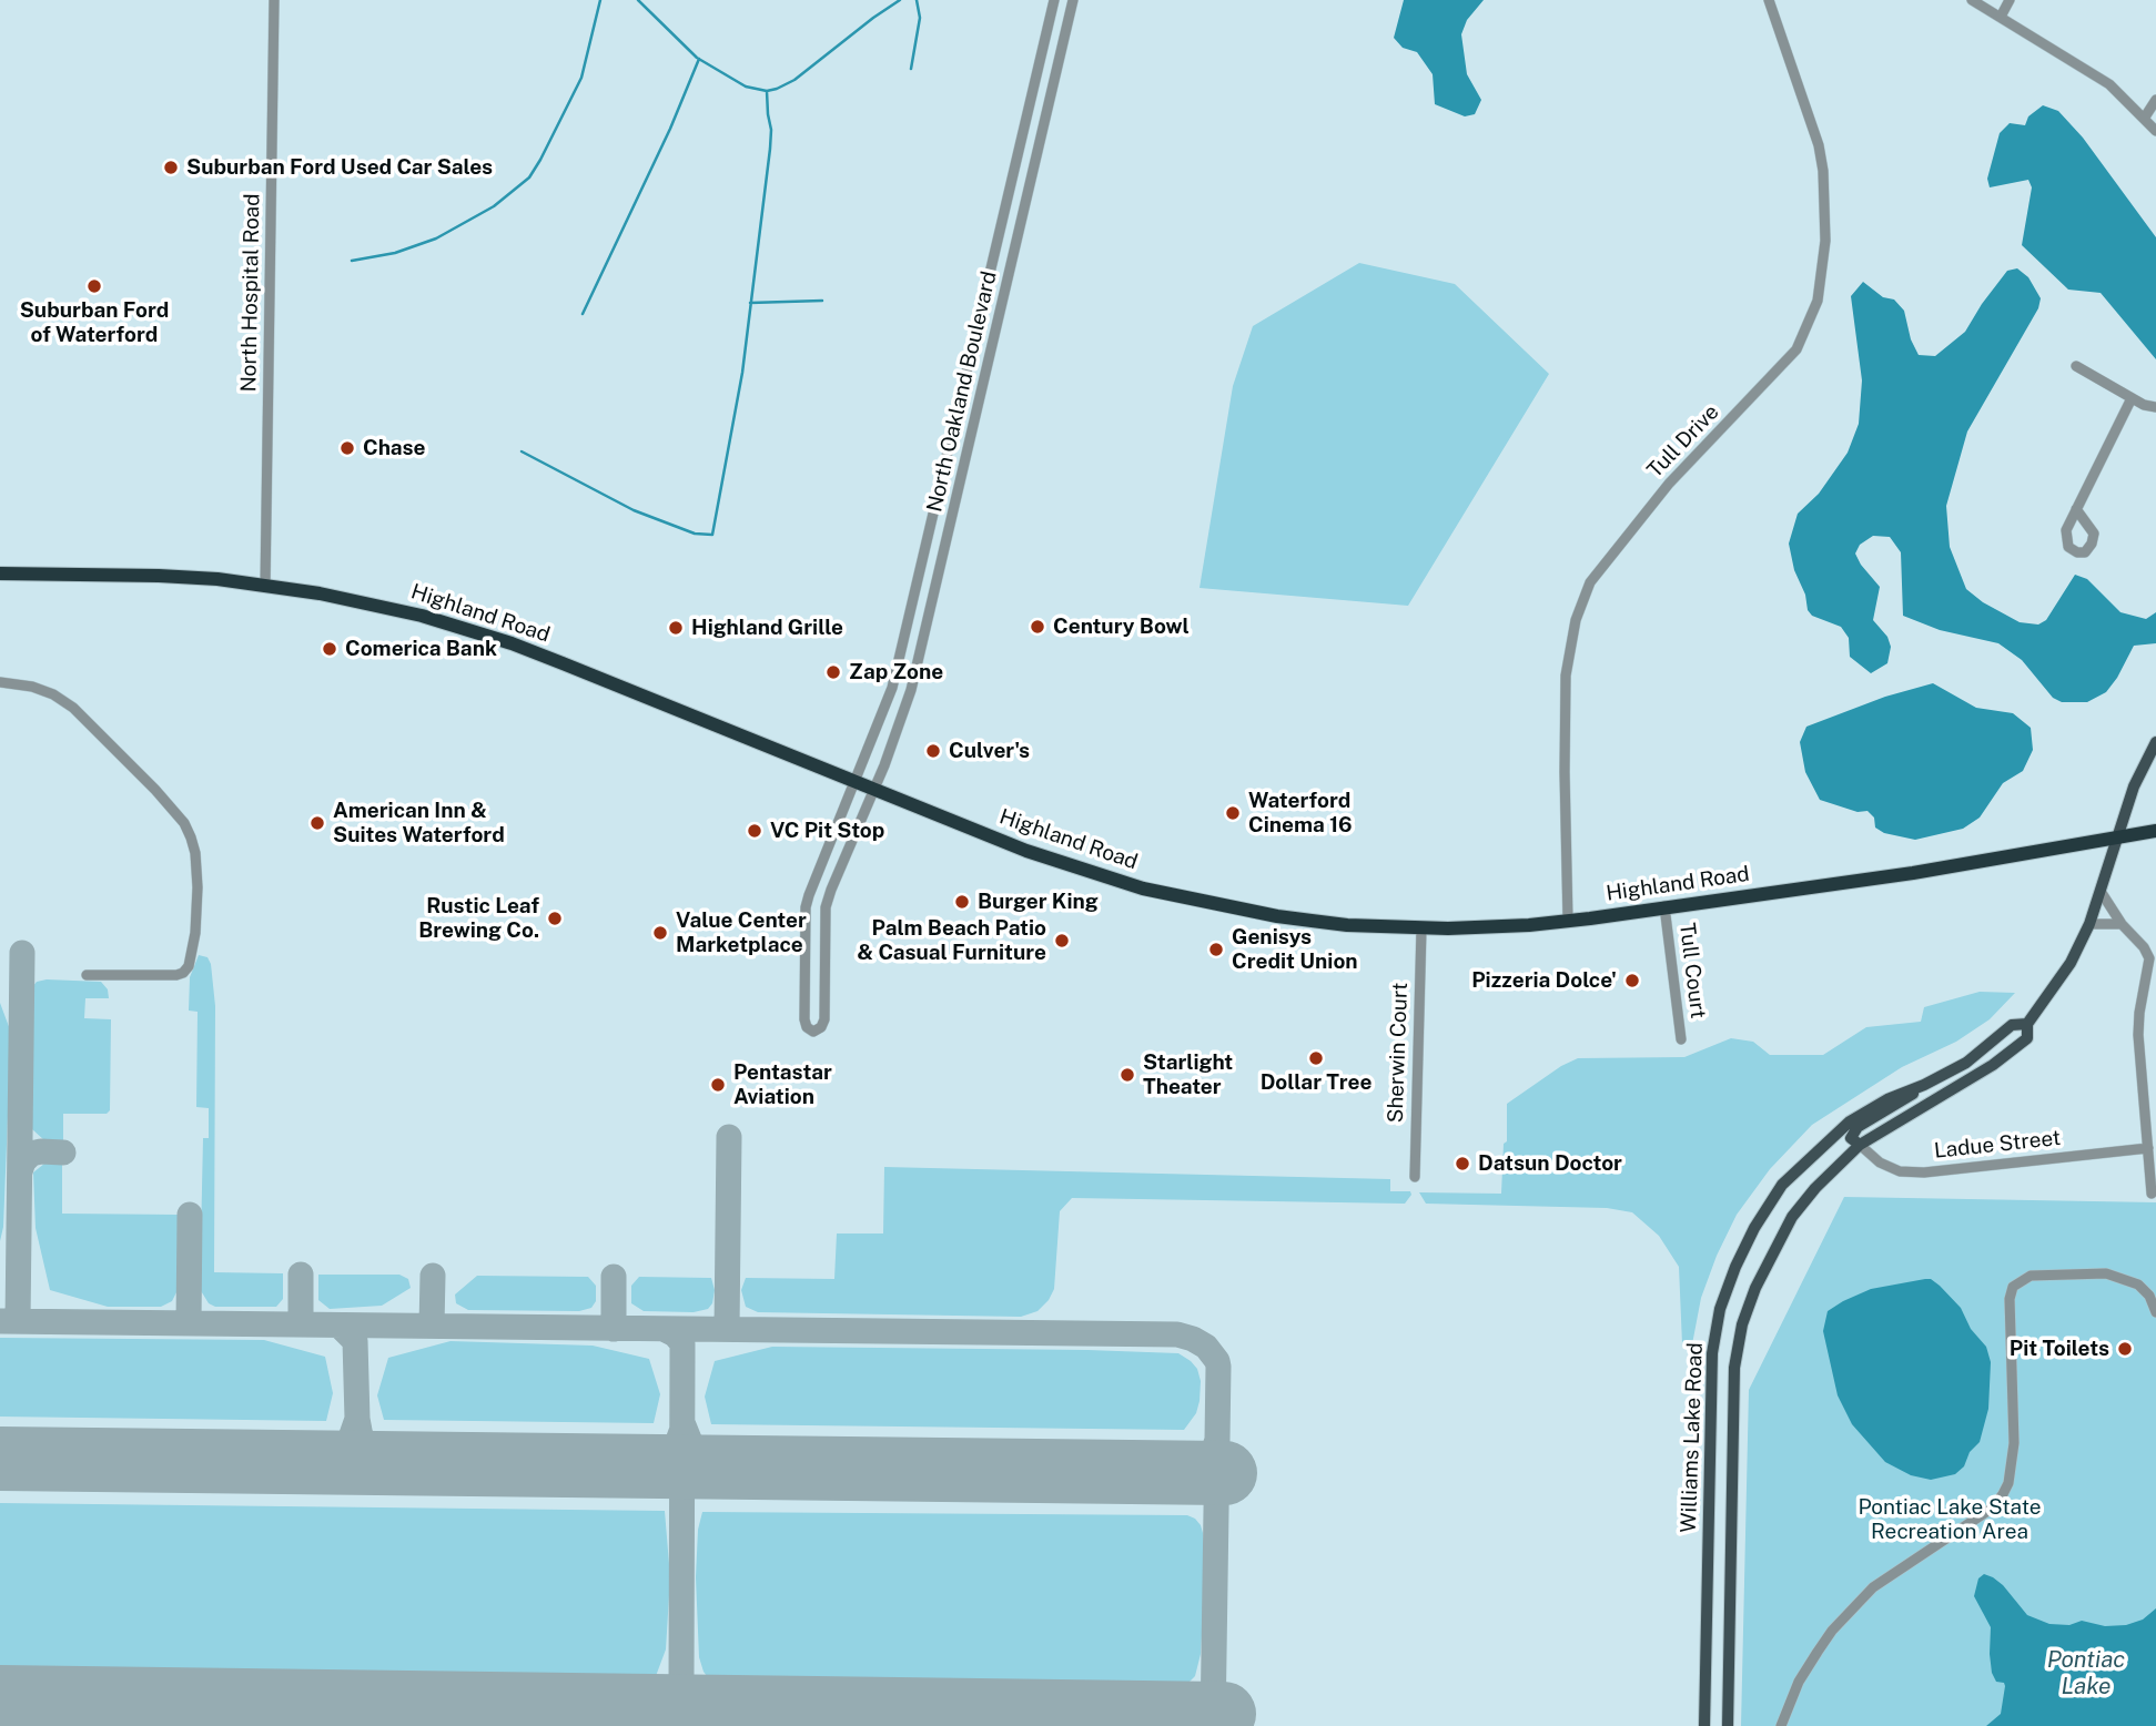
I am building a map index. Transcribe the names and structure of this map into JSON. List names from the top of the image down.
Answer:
{
  "streets": {
    "highway": ["Highland Road"],
    "main road": ["Williams Lake Road"],
    "street": [
      "North Hospital Road",
      "North Oakland Boulevard",
      "Tull Drive",
      "Tull Court",
      "Sherwin Court",
      "Ladue Street"
    ]
  },
  "crossings": [
    ["North Hospital Road", "Highland Road"],
    ["North Oakland Boulevard", "Highland Road"],
    ["Tull Drive", "Highland Road"],
    ["Highland Road", "Tull Court"],
    ["Highland Road", "Sherwin Court"],
    ["Highland Road", "Williams Lake Road"],
    ["Ladue Street", "Williams Lake Road"]
  ],
  "water": ["Pontiac Lake"],
  "parks": ["Pontiac Lake State Recreation Area"],
  "places": [
    "Suburban Ford Used Car Sales",
    "Suburban Ford of Waterford",
    "Chase",
    "Century Bowl",
    "Highland Grille",
    "Comerica Bank",
    "Zap Zone",
    "Culver's",
    "Waterford Cinema 16",
    "American Inn & Suites Waterford",
    "VC Pit Stop",
    "Burger King",
    "Rustic Leaf Brewing Co.",
    "Value Center Marketplace",
    "Palm Beach Patio & Casual Furniture",
    "Genisys Credit Union",
    "Pizzeria Dolce'",
    "Dollar Tree",
    "Starlight Theater",
    "Pentastar Aviation",
    "Datsun Doctor",
    "Pit Toilets"
  ]
}
